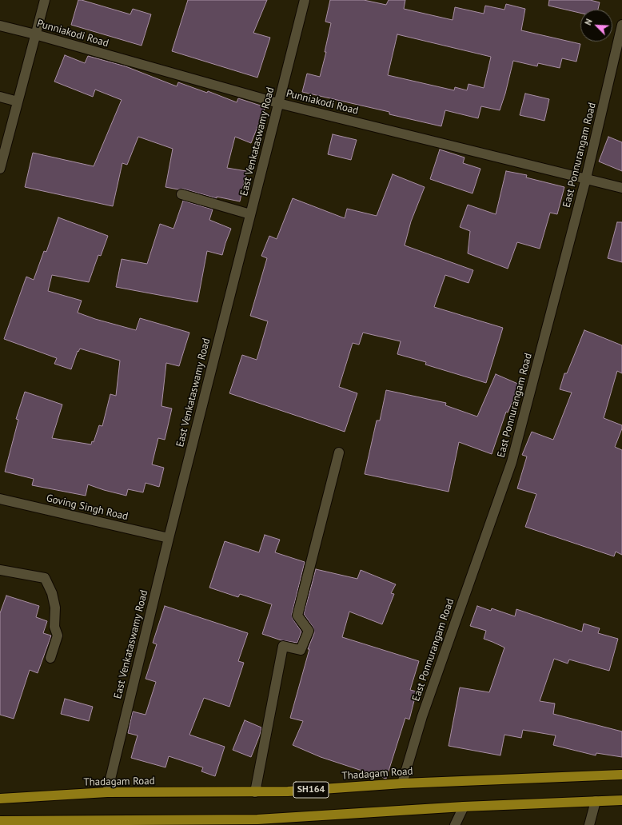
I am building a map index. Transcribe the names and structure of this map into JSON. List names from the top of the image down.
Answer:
{
  "streets": {
    "main road": ["Thadagam Road", "SH164"],
    "street": [
      "Punniakodi Road",
      "East Venkataswamy Road",
      "East Ponnurangam Road",
      "Goving Singh Road"
    ]
  },
  "crossings": [
    ["Punniakodi Road", "East Venkataswamy Road"],
    ["Punniakodi Road", "East Ponnurangam Road"],
    ["East Venkataswamy Road", "Goving Singh Road"],
    ["East Venkataswamy Road", "Thadagam Road"],
    ["East Ponnurangam Road", "Thadagam Road"]
  ],
  "north": "top left"
}
